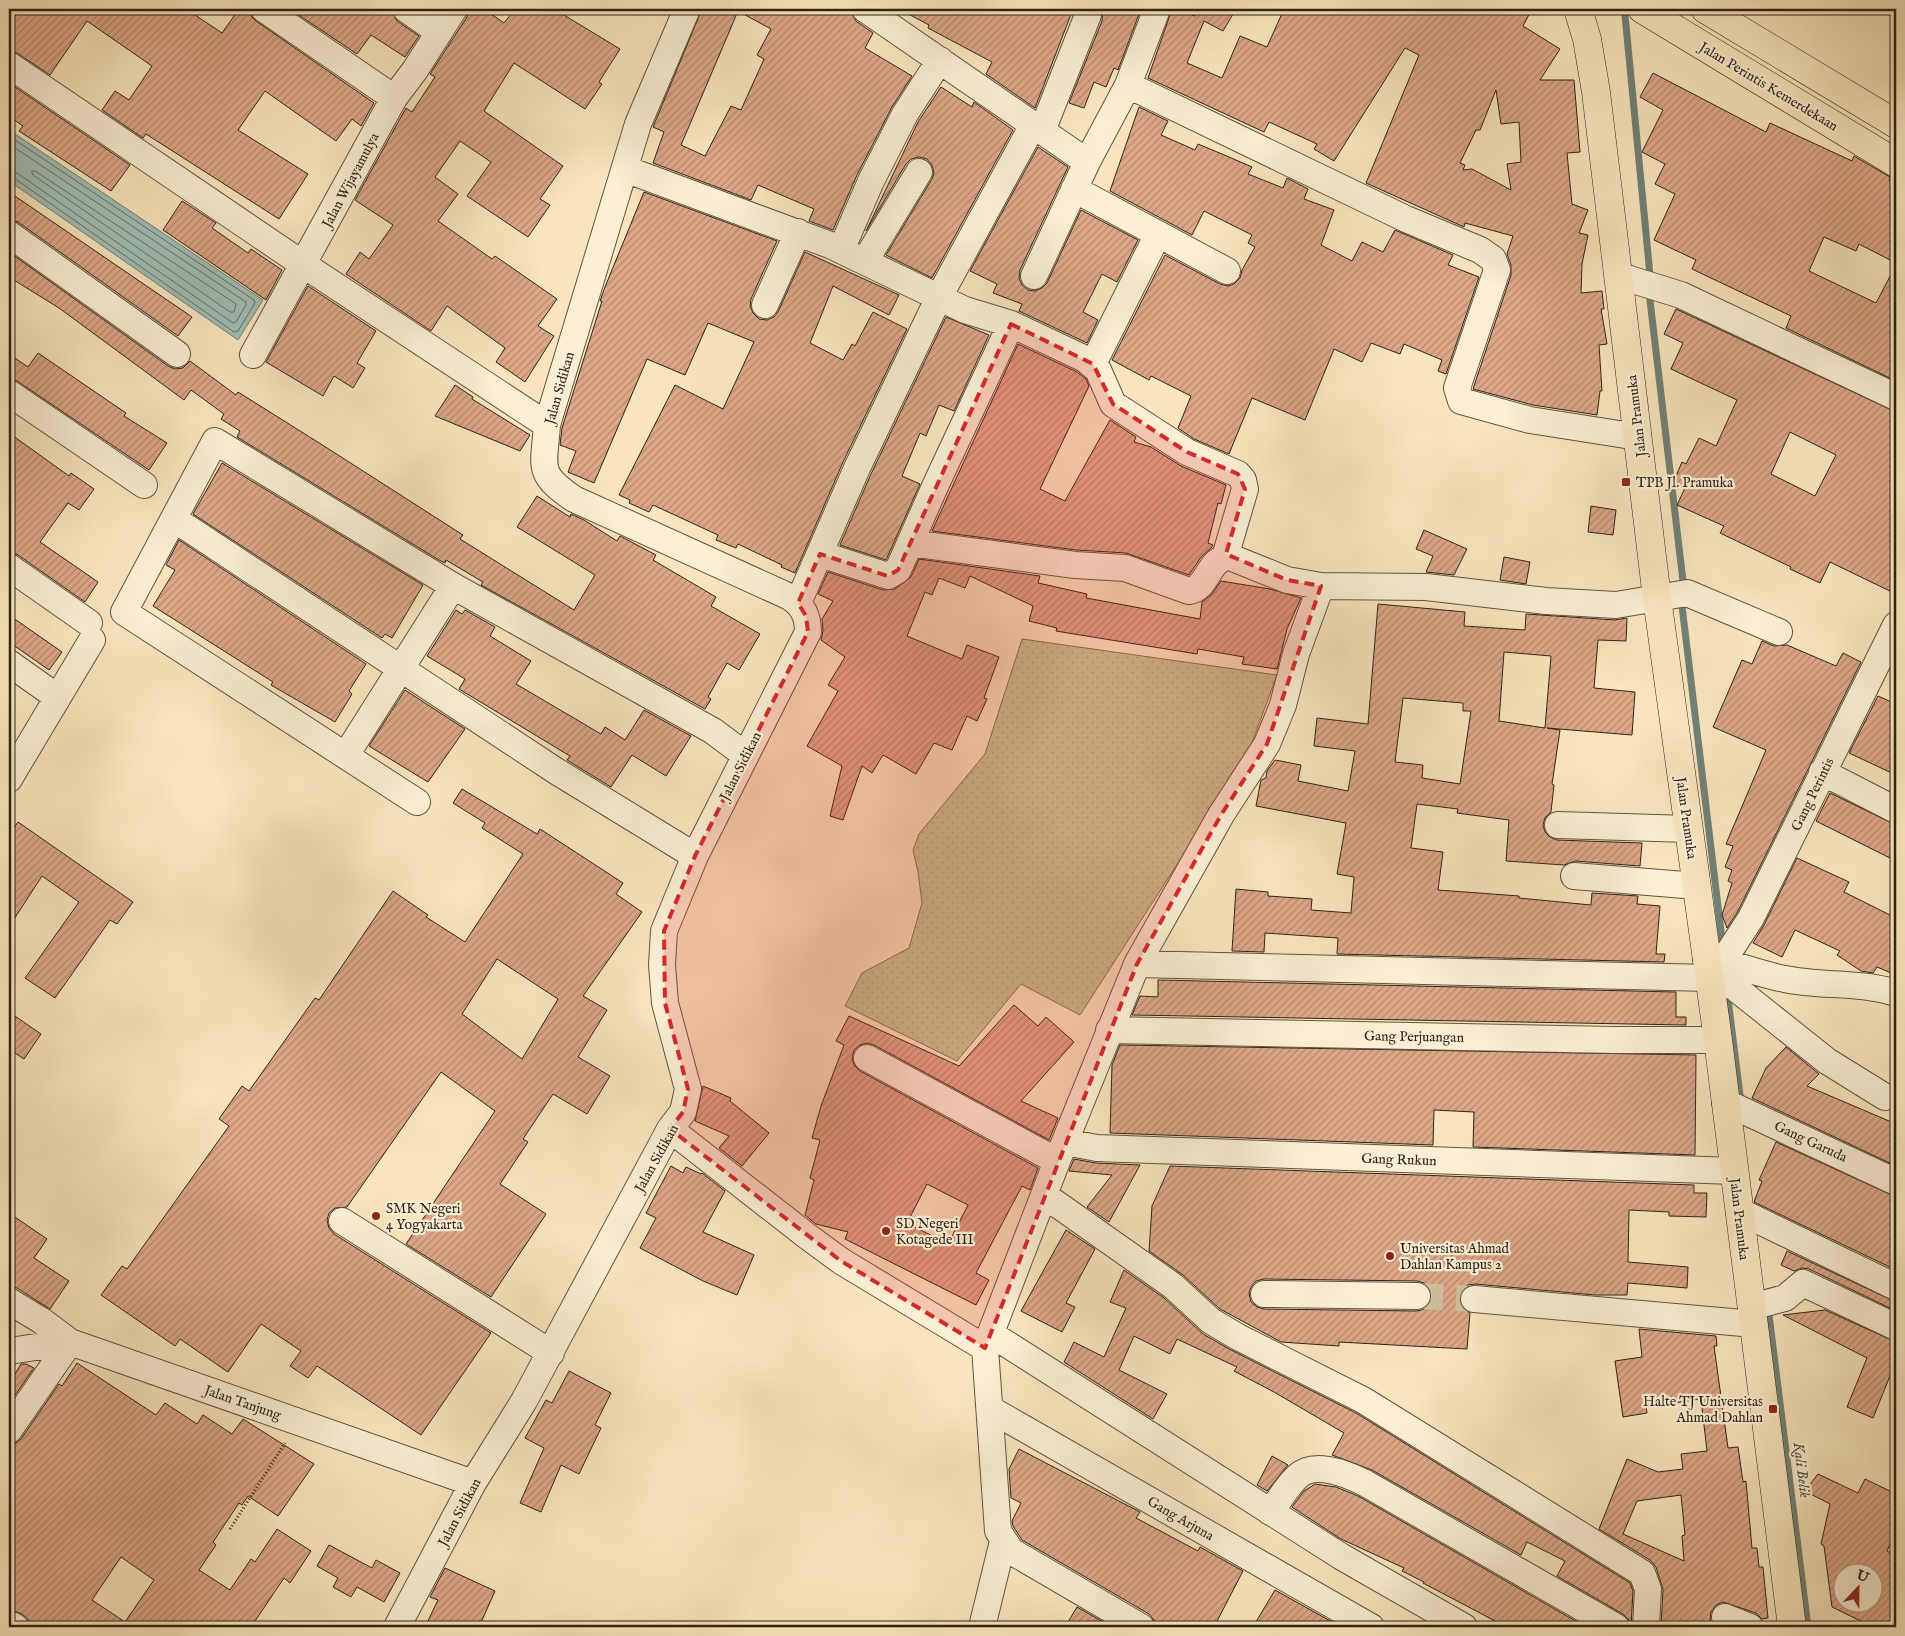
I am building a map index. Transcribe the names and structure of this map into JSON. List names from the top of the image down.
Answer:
{
  "streets": {
    "main road": ["Jalan Perintis Kemerdekaan", "Jalan Pramuka"],
    "street": [
      "Jalan Wijayamulya",
      "Jalan Sidikan",
      "Gang Perintis",
      "Gang Perjuangan",
      "Gang Garuda",
      "Gang Rukun",
      "Jalan Tanjung",
      "Gang Arjuna"
    ]
  },
  "crossings": [
    ["Jalan Sidikan", "Jalan Tanjung"],
    ["Jalan Pramuka", "Gang Perintis"],
    ["Jalan Pramuka", "Gang Perjuangan"],
    ["Jalan Pramuka", "Gang Garuda"],
    ["Jalan Pramuka", "Gang Rukun"]
  ],
  "water": ["Kali Belik"],
  "places": {
    "transit": ["TPB Jl. Pramuka", "Halte TJ Universitas Ahmad Dahlan"],
    "other": ["SMK Negeri 4 Yogyakarta", "SD Negeri Kotagede III", "Universitas Ahmad Dahlan Kampus 2"]
  },
  "north": "top"
}
